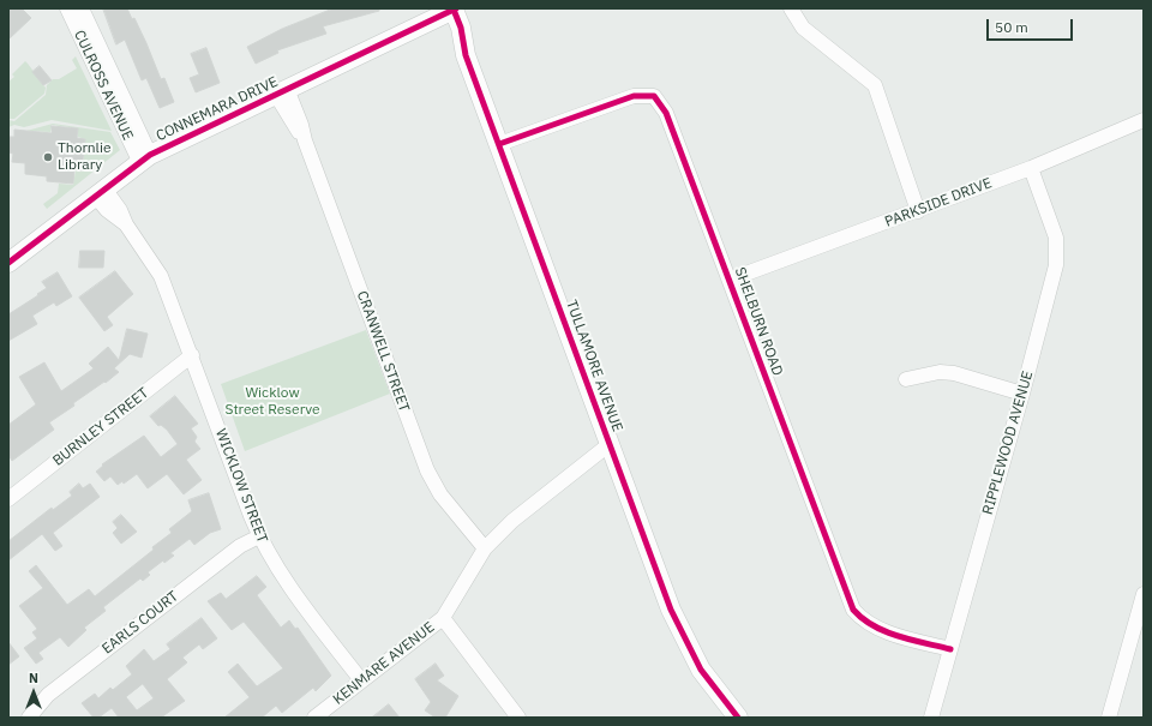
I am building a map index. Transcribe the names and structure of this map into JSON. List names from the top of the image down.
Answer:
{
  "streets": {
    "street": [
      "CULROSS AVENUE",
      "CONNEMARA DRIVE",
      "PARKSIDE DRIVE",
      "SHELBURN ROAD",
      "CRANWELL STREET",
      "TULLAMORE AVENUE",
      "BURNLEY STREET",
      "RIPPLEWOOD AVENUE",
      "WICKLOW STREET",
      "EARLS COURT",
      "KENMARE AVENUE"
    ]
  },
  "crossings": [
    ["CULROSS AVENUE", "CONNEMARA DRIVE"],
    ["CONNEMARA DRIVE", "CRANWELL STREET"],
    ["CONNEMARA DRIVE", "TULLAMORE AVENUE"],
    ["CONNEMARA DRIVE", "WICKLOW STREET"],
    ["PARKSIDE DRIVE", "SHELBURN ROAD"],
    ["PARKSIDE DRIVE", "RIPPLEWOOD AVENUE"],
    ["SHELBURN ROAD", "TULLAMORE AVENUE"],
    ["SHELBURN ROAD", "RIPPLEWOOD AVENUE"],
    ["CRANWELL STREET", "KENMARE AVENUE"],
    ["TULLAMORE AVENUE", "KENMARE AVENUE"],
    ["BURNLEY STREET", "WICKLOW STREET"],
    ["WICKLOW STREET", "EARLS COURT"],
    ["WICKLOW STREET", "KENMARE AVENUE"]
  ],
  "parks": ["Wicklow Street Reserve"],
  "places": ["Thornlie Library"],
  "scale_bar": "50 m",
  "north": "top"
}
